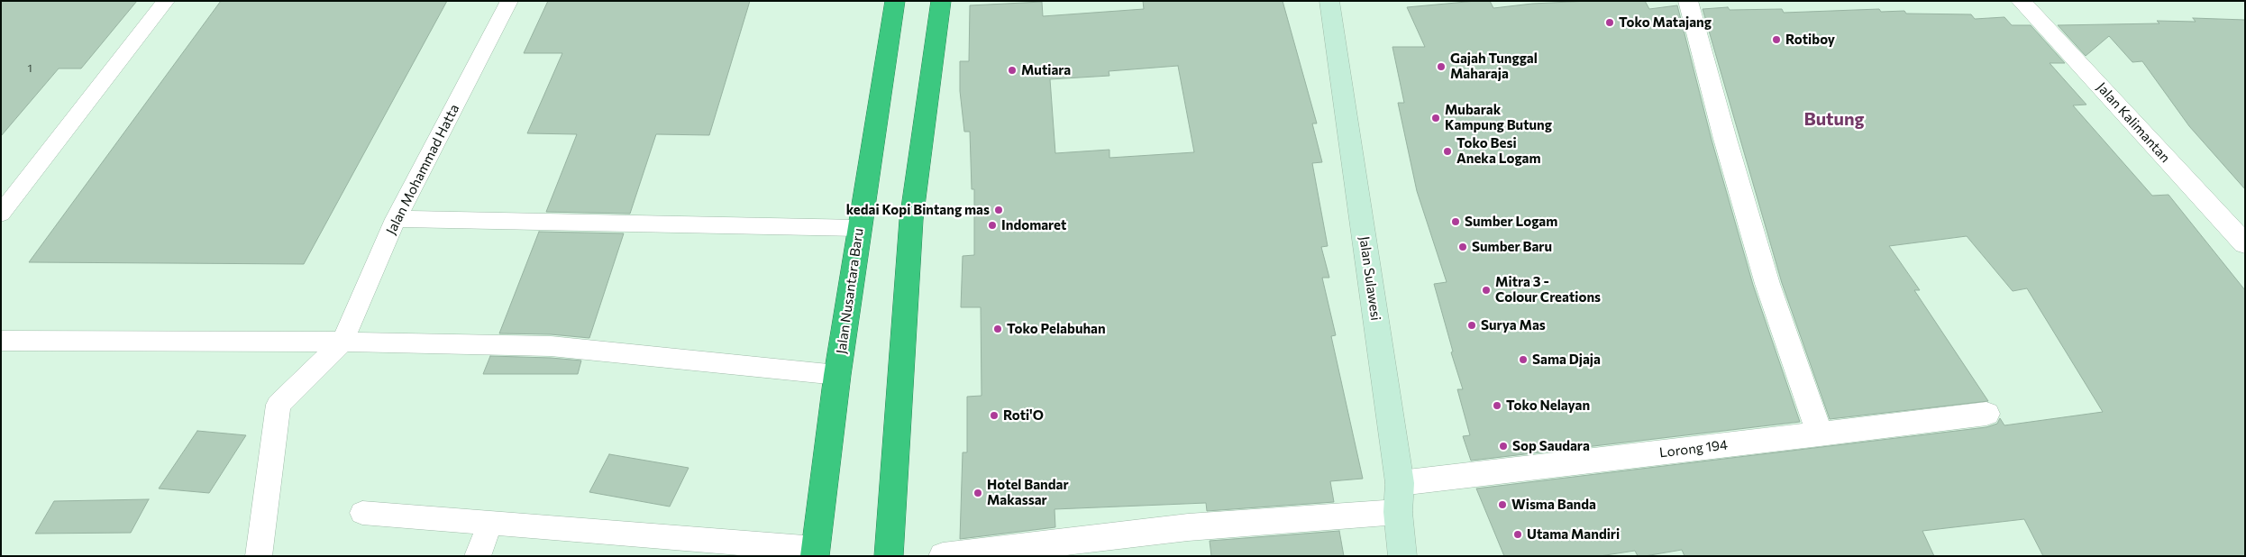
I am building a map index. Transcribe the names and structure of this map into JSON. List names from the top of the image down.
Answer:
{
  "streets": {
    "highway": ["Jalan Nusantara Baru"],
    "street": ["Jalan Kalimantan", "Jalan Sulawesi", "Lorong 194"],
    "lane": ["Jalan Mohammad Hatta"]
  },
  "crossings": [
    ["Jalan Sulawesi", "Lorong 194"]
  ],
  "districts": ["Butung"],
  "places": [
    "Toko Matajang",
    "Rotiboy",
    "Gajah Tunggal Maharaja",
    "Mutiara",
    "Mubarak Kampung Butung",
    "Toko Besi Aneka Logam",
    "kedai Kopi Bintang mas",
    "Sumber Logam",
    "Indomaret",
    "Sumber Baru",
    "Mitra 3 - Colour Creations",
    "Surya Mas",
    "Toko Pelabuhan",
    "Sama Djaja",
    "Toko Nelayan",
    "Roti'O",
    "Sop Saudara",
    "Hotel Bandar Makassar",
    "Wisma Banda",
    "Utama Mandiri"
  ],
  "house_numbers": ["1"]
}
